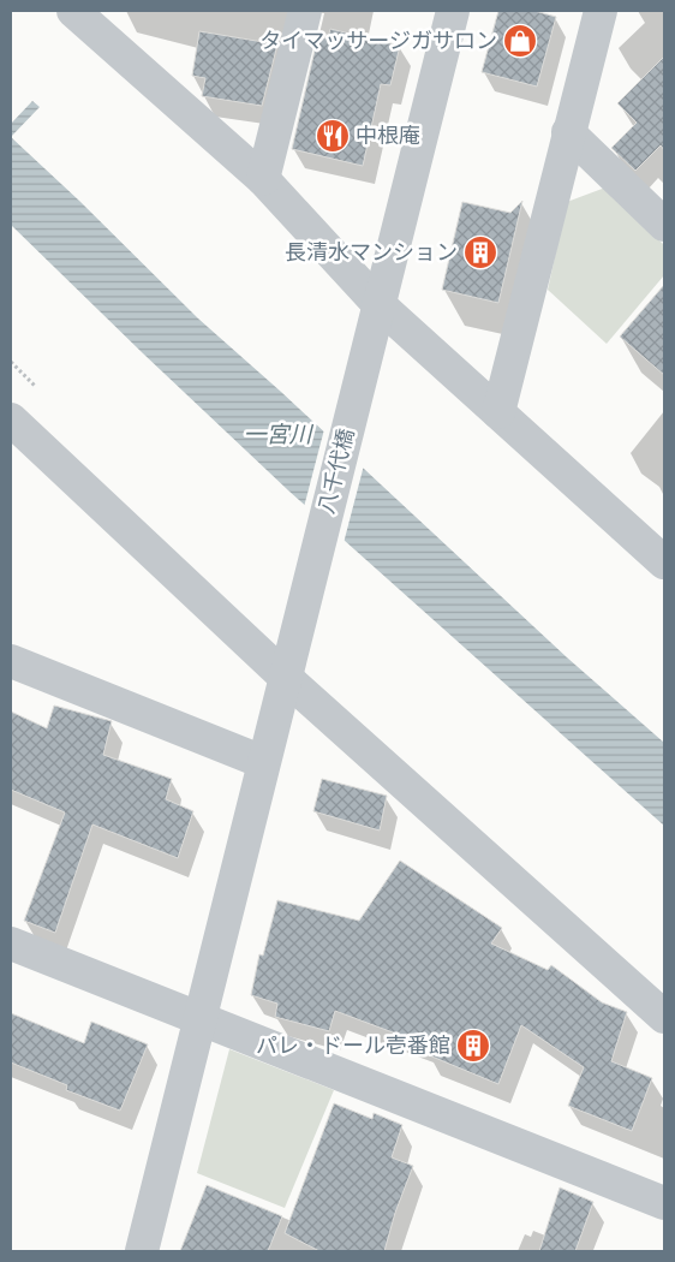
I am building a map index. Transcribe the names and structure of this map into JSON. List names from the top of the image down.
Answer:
{
  "streets": {
    "street": ["八千代橋"]
  },
  "water": ["一宮川"],
  "places": {
    "shop": ["タイマッサージガサロン"],
    "restaurant": ["中根庵"],
    "building": ["長清水マンション", "パレ・ドール壱番館"]
  }
}
